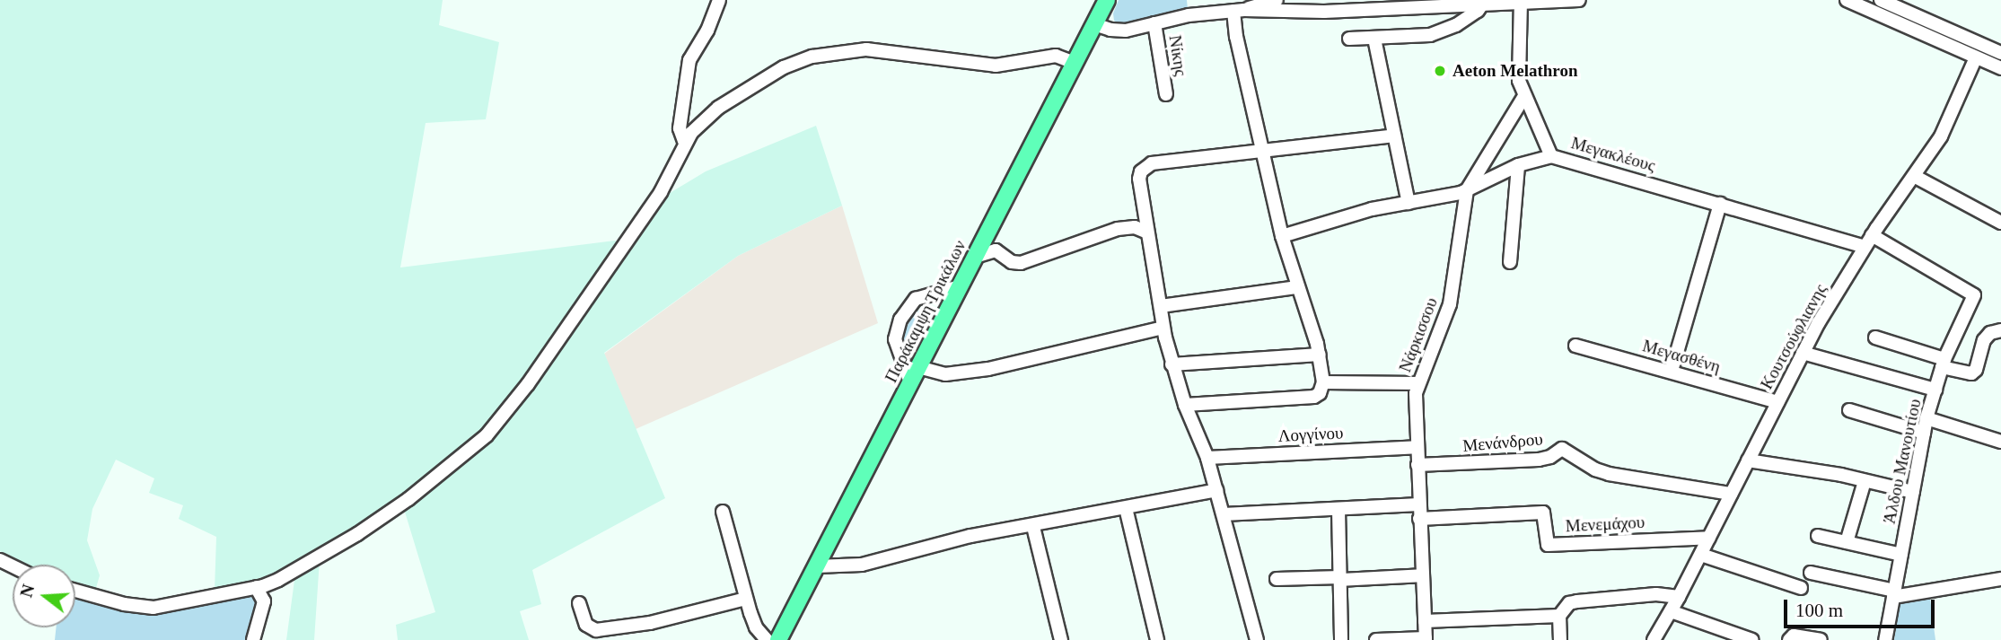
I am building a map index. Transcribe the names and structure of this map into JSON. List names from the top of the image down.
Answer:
{
  "streets": {
    "main road": ["Παράκαμψη Τρικάλων"],
    "street": [
      "Νίκης",
      "Μεγακλέους",
      "Νάρκισσου",
      "Κουτσούφλιανης",
      "Μεγασθένη",
      "Λογγίνου",
      "Μενάνδρου",
      "Άλδου Μανουτίου",
      "Μενεμάχου"
    ]
  },
  "crossings": [
    ["Νίκης", "Παράκαμψη Τρικάλων"],
    ["Μεγακλέους", "Νάρκισσου"],
    ["Μεγακλέους", "Κουτσούφλιανης"],
    ["Μεγακλέους", "Άλδου Μανουτίου"],
    ["Νάρκισσου", "Λογγίνου"],
    ["Νάρκισσου", "Μενάνδρου"],
    ["Νάρκισσου", "Μενεμάχου"],
    ["Κουτσούφλιανης", "Μεγασθένη"],
    ["Κουτσούφλιανης", "Μενάνδρου"],
    ["Κουτσούφλιανης", "Μενεμάχου"]
  ],
  "places": ["Aeton Melathron"],
  "scale_bar": "100 m",
  "north": "left"
}
